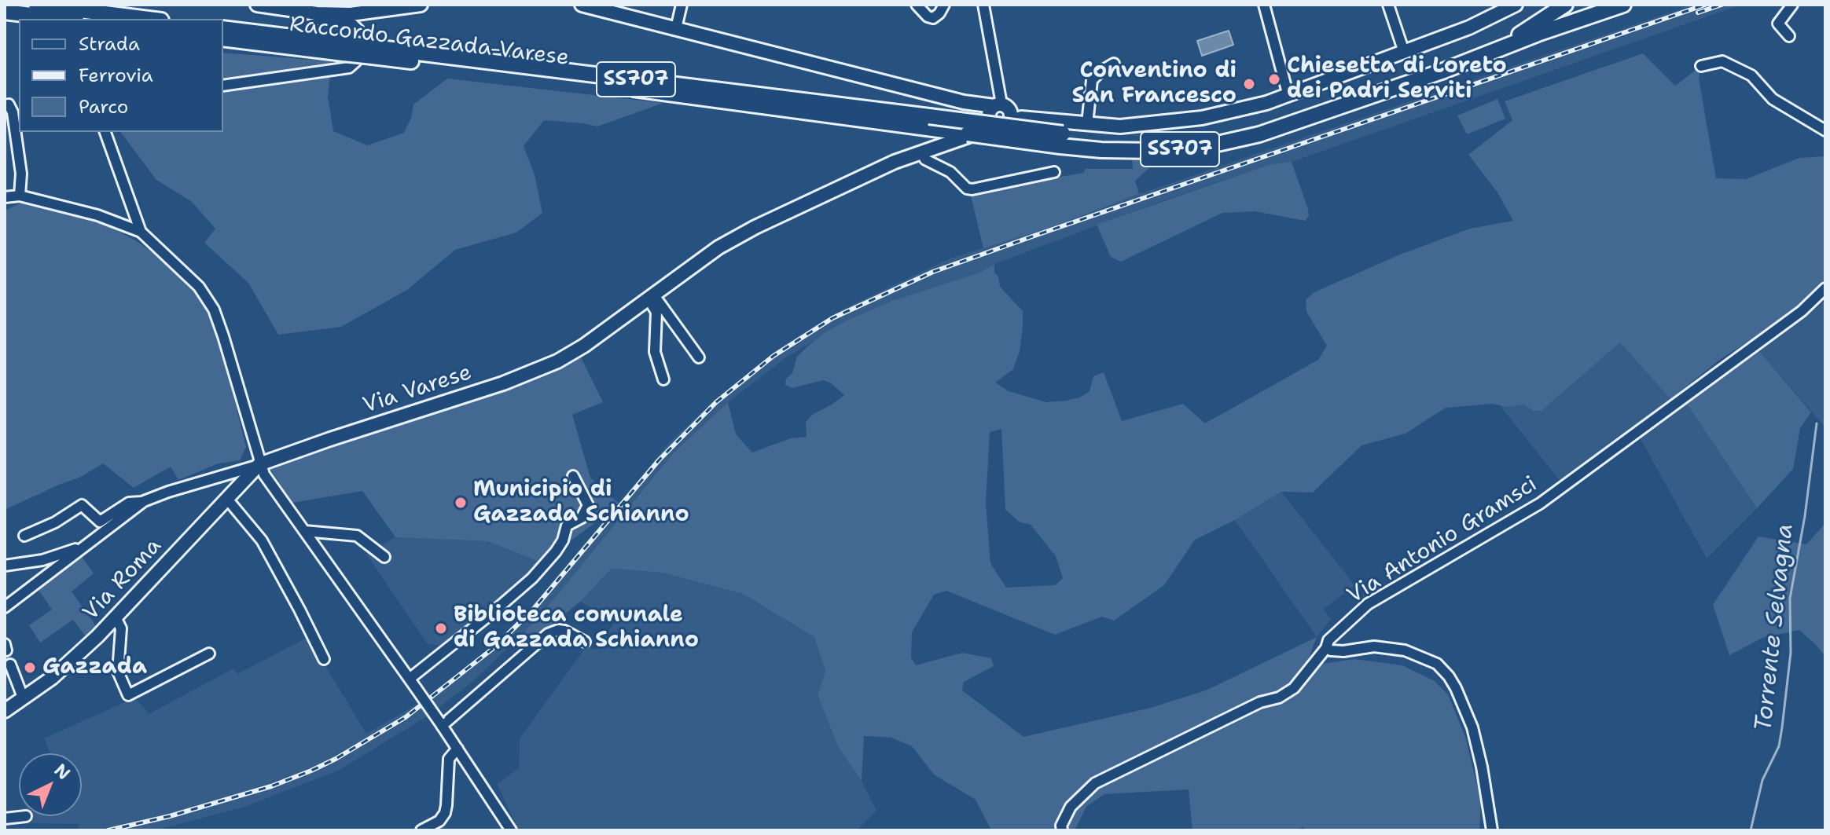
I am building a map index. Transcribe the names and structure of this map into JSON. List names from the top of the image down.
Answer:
{
  "streets": {
    "highway": ["Raccordo Gazzada-Varese", "SS707"],
    "main road": ["Via Varese", "Via Roma"],
    "street": ["Via Antonio Gramsci"]
  },
  "crossings": [
    ["Raccordo Gazzada-Varese", "Via Varese"],
    ["Via Varese", "Via Roma"]
  ],
  "water": ["Torrente Selvagna"],
  "places": [
    "Chiesetta di Loreto dei Padri Serviti",
    "Conventino di San Francesco",
    "Municipio di Gazzada Schianno",
    "Biblioteca comunale di Gazzada Schianno",
    "Gazzada"
  ],
  "legend": ["Strada", "Ferrovia", "Parco"],
  "north": "top right"
}
